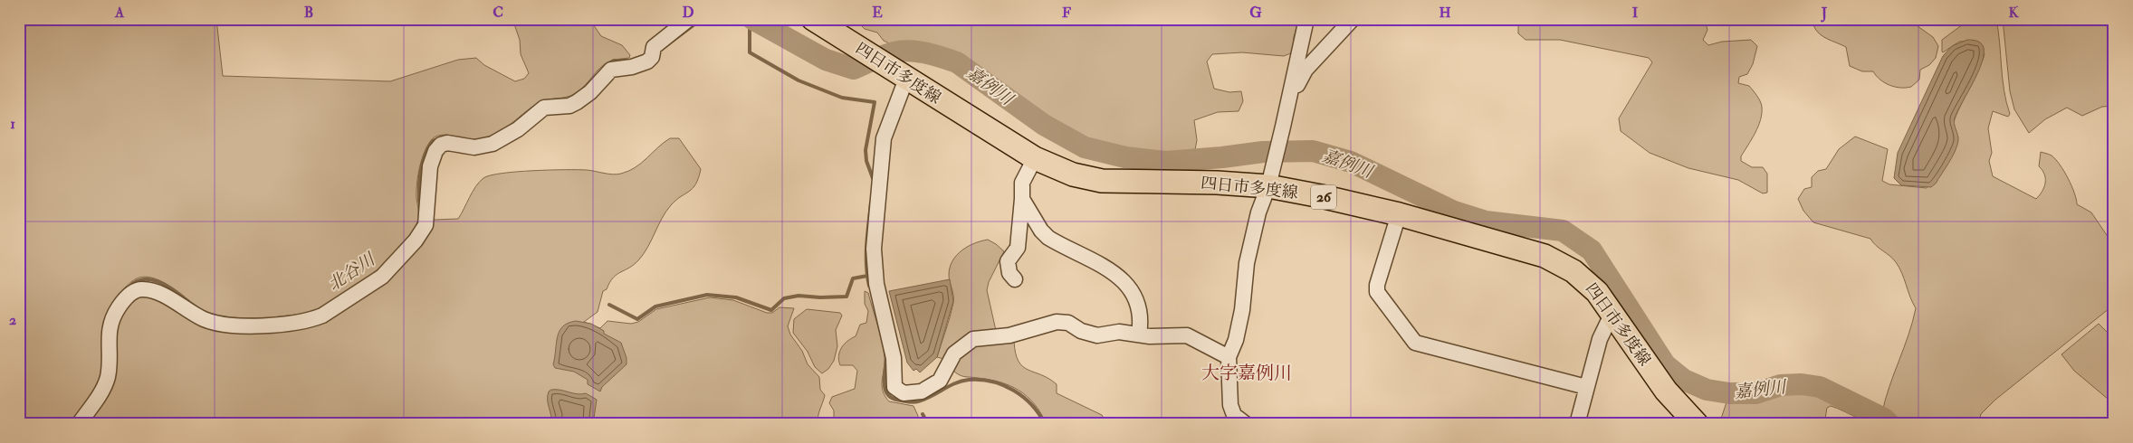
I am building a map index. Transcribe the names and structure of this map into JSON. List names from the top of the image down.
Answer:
{
  "streets": {
    "main road": ["四日市多度線", "26"]
  },
  "districts": ["大字嘉例川"],
  "water": ["嘉例川", "北谷川"],
  "grid": {
    "columns": [
      "A",
      "B",
      "C",
      "D",
      "E",
      "F",
      "G",
      "H",
      "I",
      "J",
      "K"
    ],
    "rows": ["1", "2"]
  }
}
